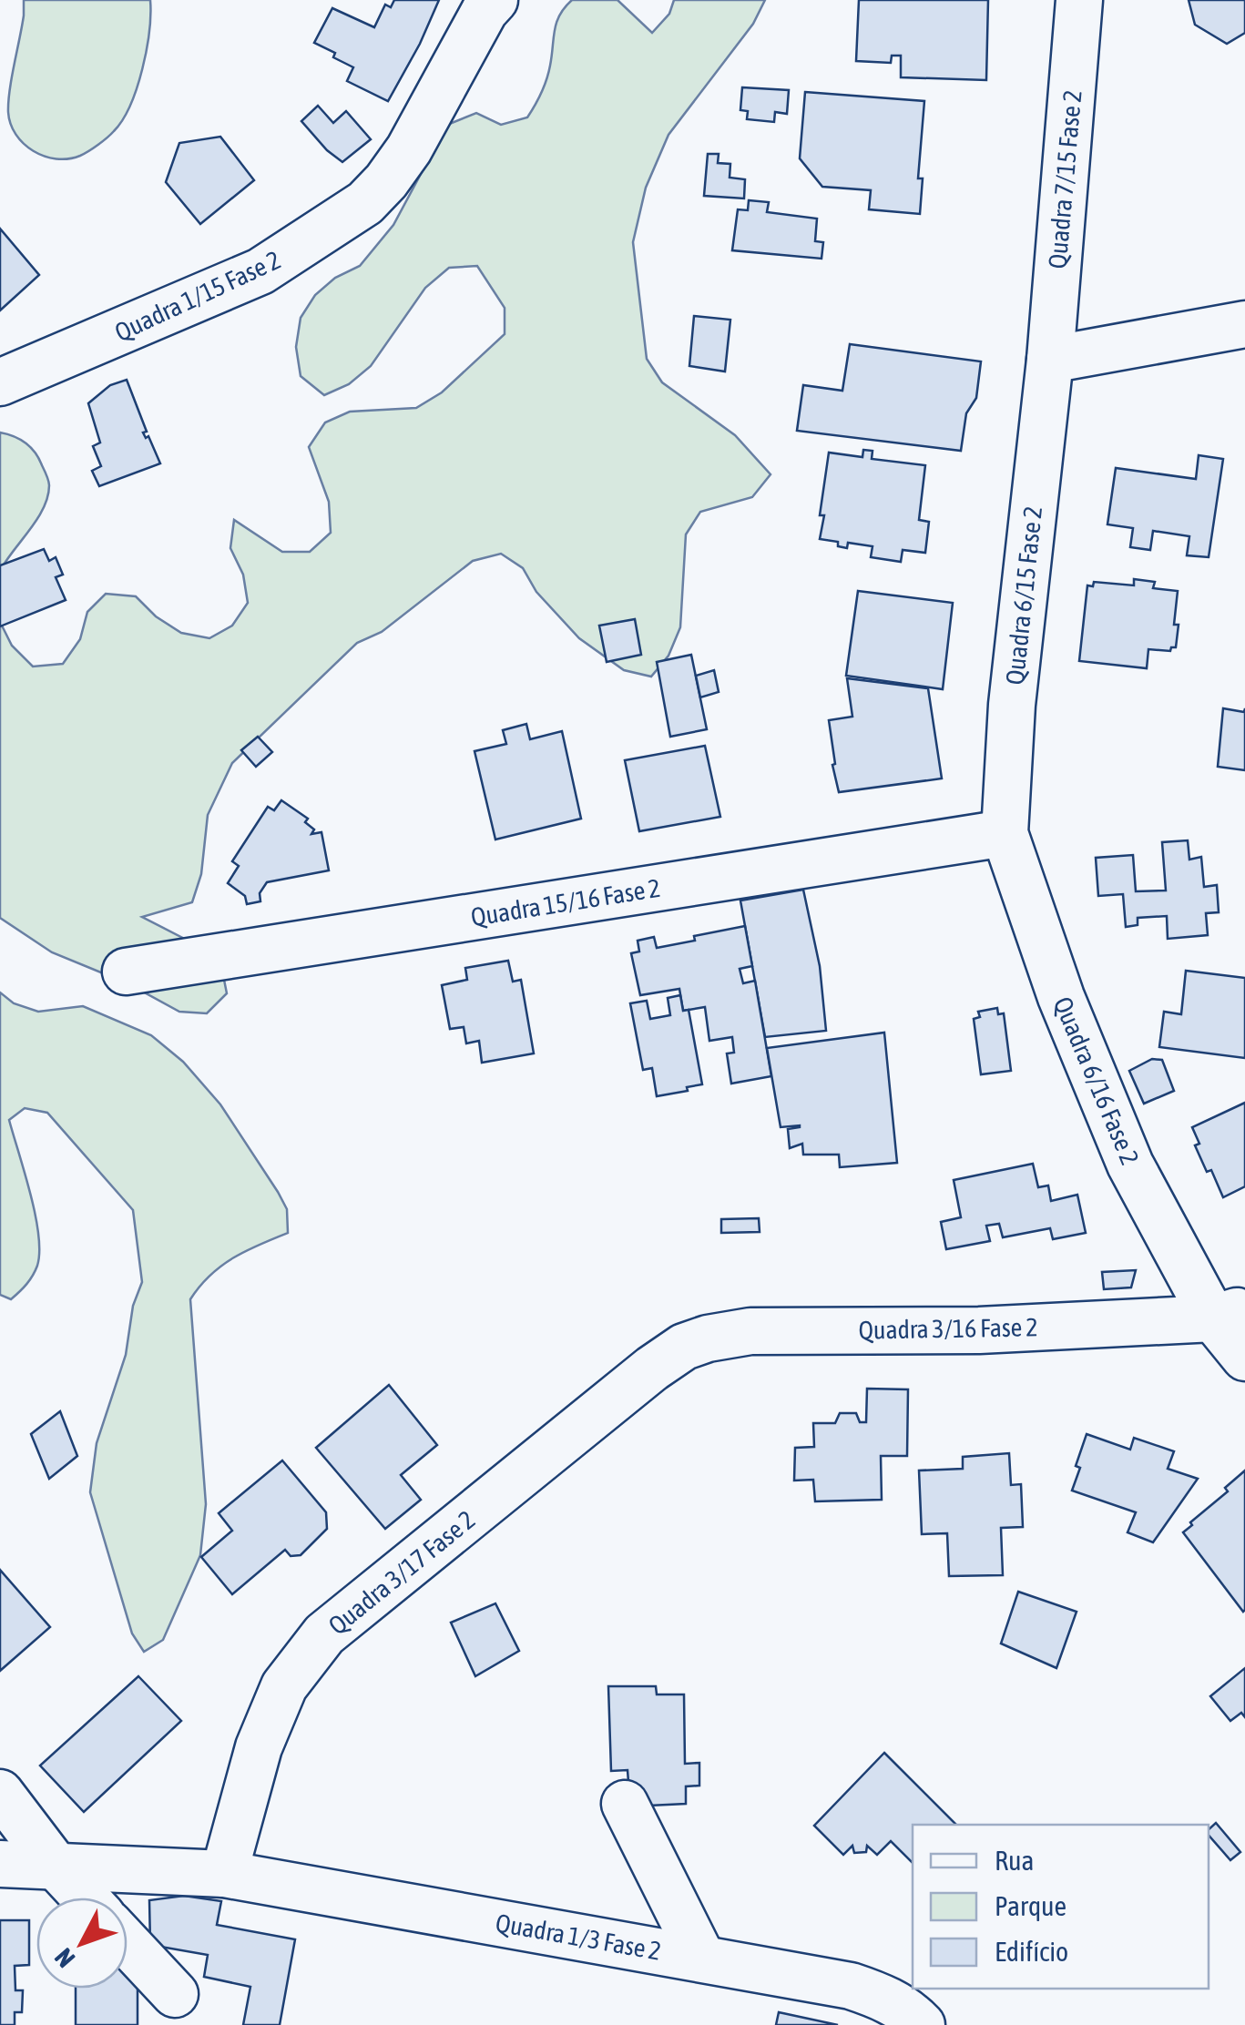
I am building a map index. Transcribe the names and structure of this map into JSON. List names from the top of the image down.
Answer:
{
  "streets": {
    "street": [
      "Quadra 7/15 Fase 2",
      "Quadra 1/15 Fase 2",
      "Quadra 6/15 Fase 2",
      "Quadra 15/16 Fase 2",
      "Quadra 6/16 Fase 2",
      "Quadra 3/16 Fase 2",
      "Quadra 3/17 Fase 2",
      "Quadra 1/3 Fase 2"
    ]
  },
  "crossings": [
    ["Quadra 7/15 Fase 2", "Quadra 6/15 Fase 2"],
    ["Quadra 6/15 Fase 2", "Quadra 15/16 Fase 2"],
    ["Quadra 6/15 Fase 2", "Quadra 6/16 Fase 2"],
    ["Quadra 15/16 Fase 2", "Quadra 6/16 Fase 2"],
    ["Quadra 6/16 Fase 2", "Quadra 3/16 Fase 2"],
    ["Quadra 3/16 Fase 2", "Quadra 3/17 Fase 2"],
    ["Quadra 3/17 Fase 2", "Quadra 1/3 Fase 2"]
  ],
  "legend": ["Rua", "Parque", "Edifício"],
  "north": "bottom left"
}
